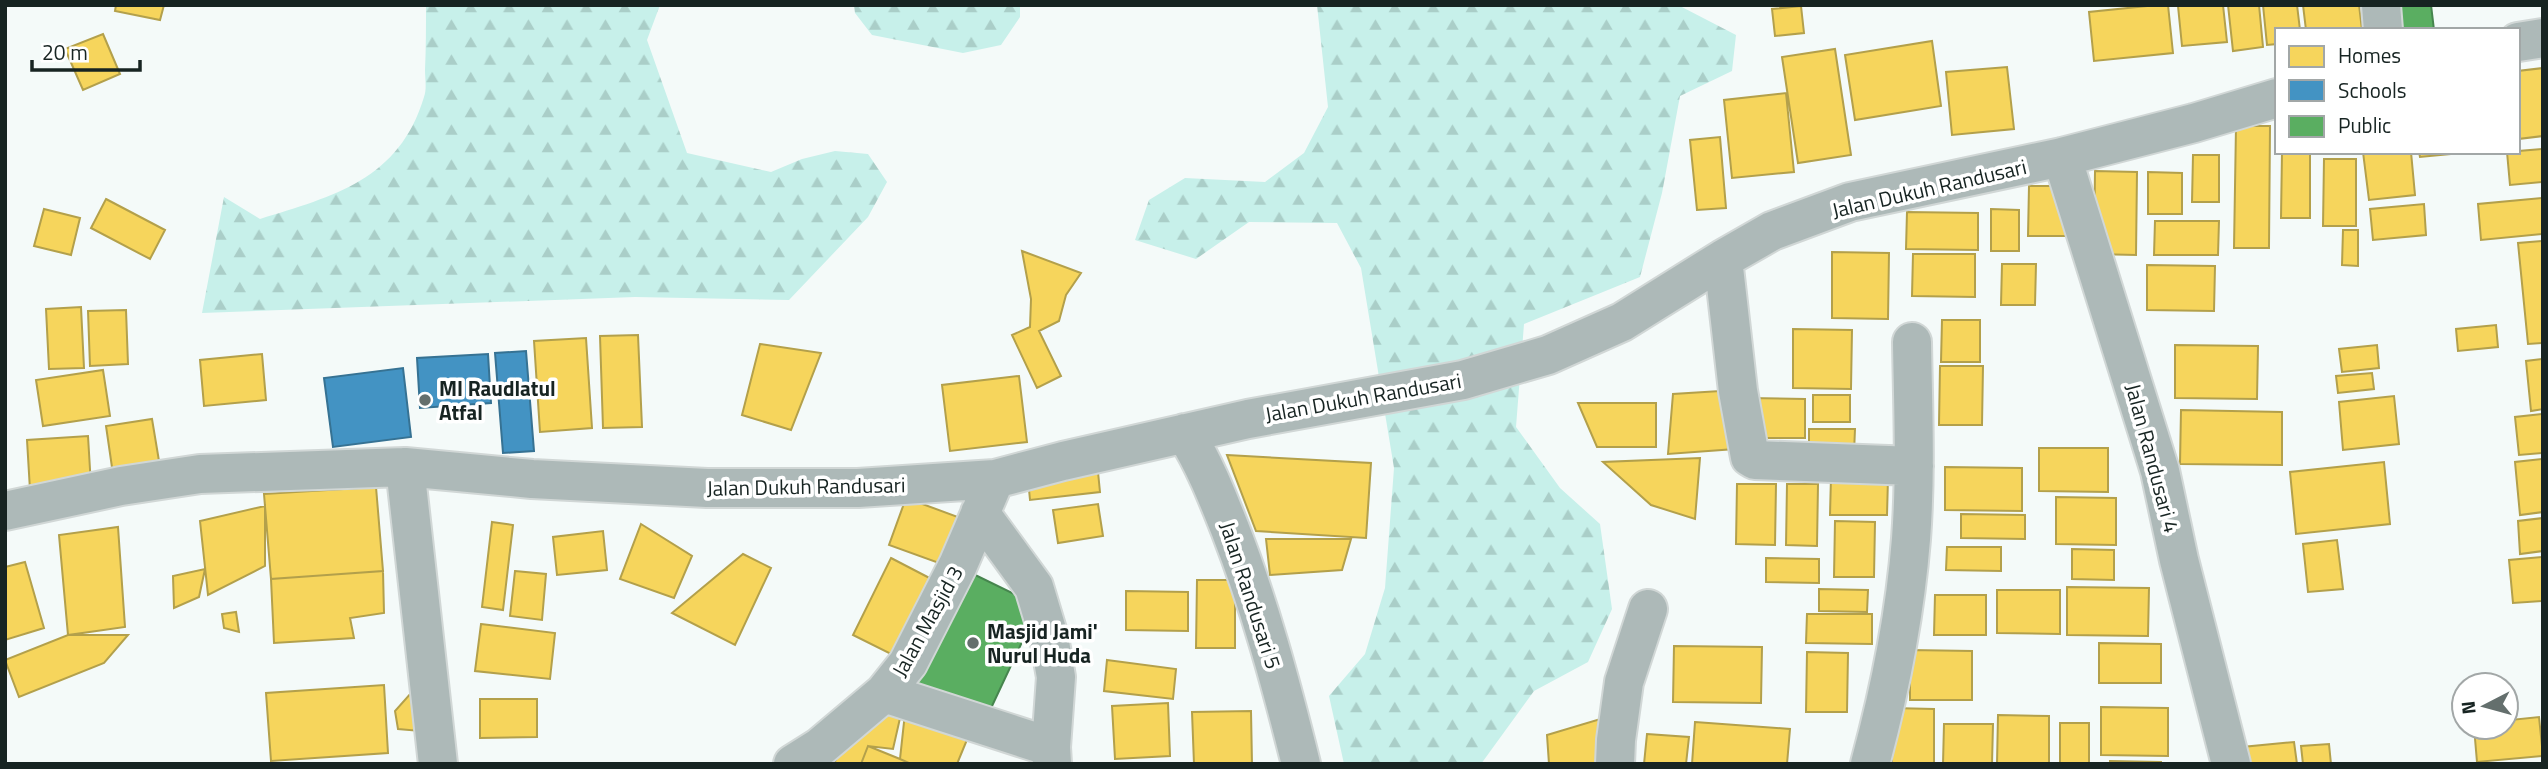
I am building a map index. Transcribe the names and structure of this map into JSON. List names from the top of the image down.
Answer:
{
  "streets": {
    "street": [
      "Jalan Dukuh Randusari",
      "Jalan Randusari 4",
      "Jalan Randusari 5",
      "Jalan Masjid 3"
    ]
  },
  "crossings": [
    ["Jalan Dukuh Randusari", "Jalan Randusari 4"],
    ["Jalan Dukuh Randusari", "Jalan Randusari 5"],
    ["Jalan Dukuh Randusari", "Jalan Masjid 3"]
  ],
  "places": ["MI Raudlatul Atfal", "Masjid Jami' Nurul Huda"],
  "legend": ["Homes", "Schools", "Public"],
  "scale_bar": "20 m",
  "north": "left"
}
